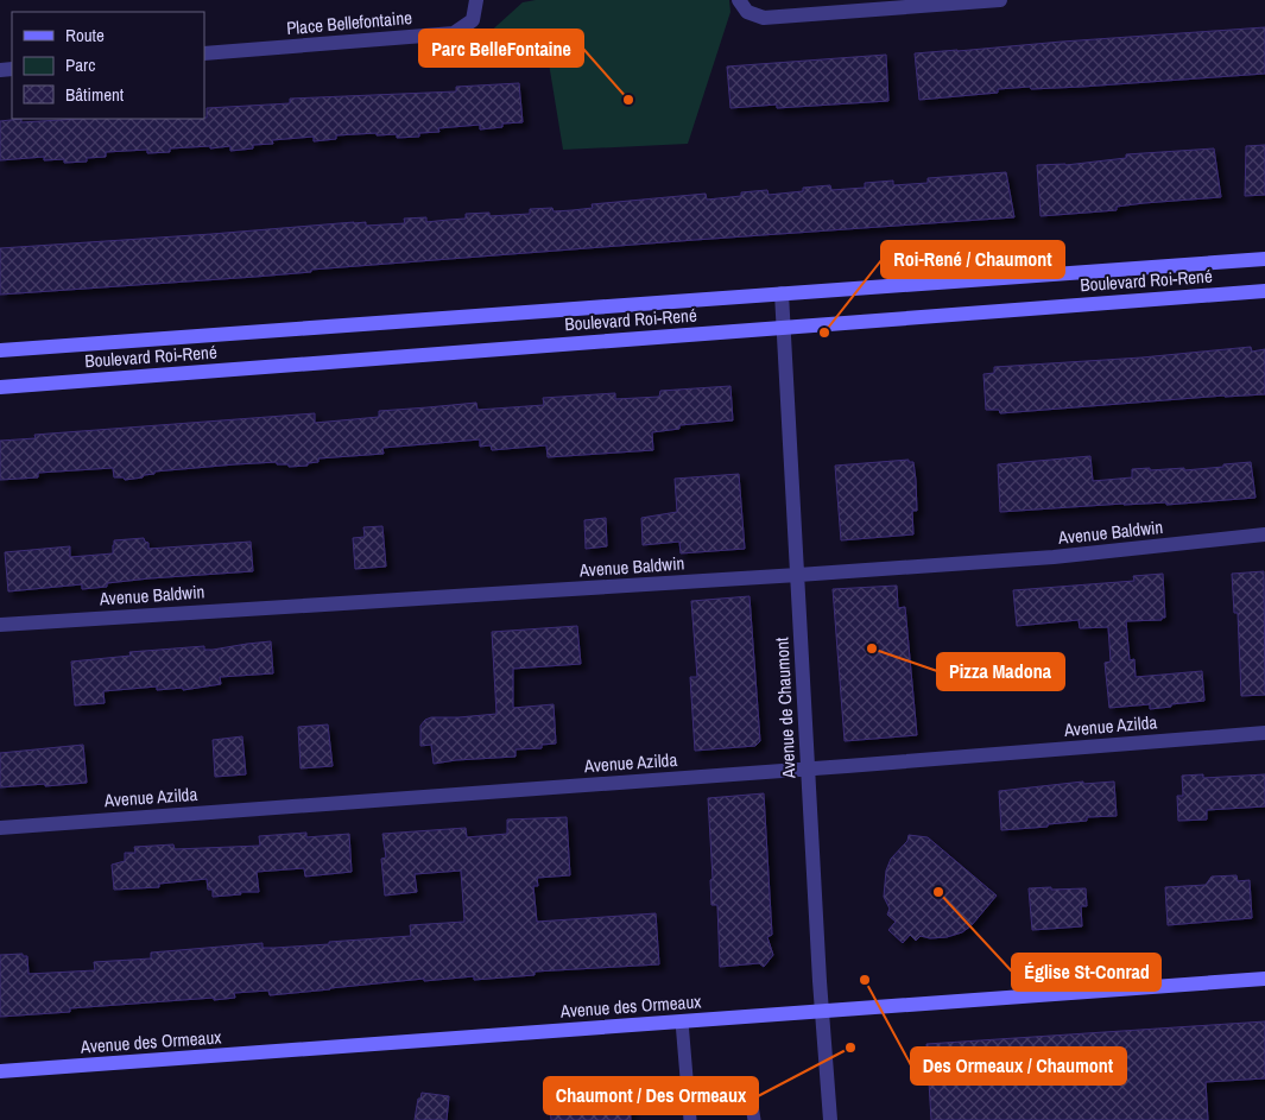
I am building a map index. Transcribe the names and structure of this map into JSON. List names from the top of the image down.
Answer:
{
  "streets": {
    "street": [
      "Place Bellefontaine",
      "Boulevard Roi-René",
      "Avenue Baldwin",
      "Avenue de Chaumont",
      "Avenue Azilda",
      "Avenue des Ormeaux"
    ]
  },
  "crossings": [
    ["Boulevard Roi-René", "Avenue de Chaumont"],
    ["Avenue Baldwin", "Avenue de Chaumont"],
    ["Avenue de Chaumont", "Avenue Azilda"],
    ["Avenue de Chaumont", "Avenue des Ormeaux"]
  ],
  "places": [
    "Parc BelleFontaine",
    "Roi-René / Chaumont",
    "Pizza Madona",
    "Église St-Conrad",
    "Des Ormeaux / Chaumont",
    "Chaumont / Des Ormeaux"
  ],
  "legend": ["Route", "Parc", "Bâtiment"]
}
